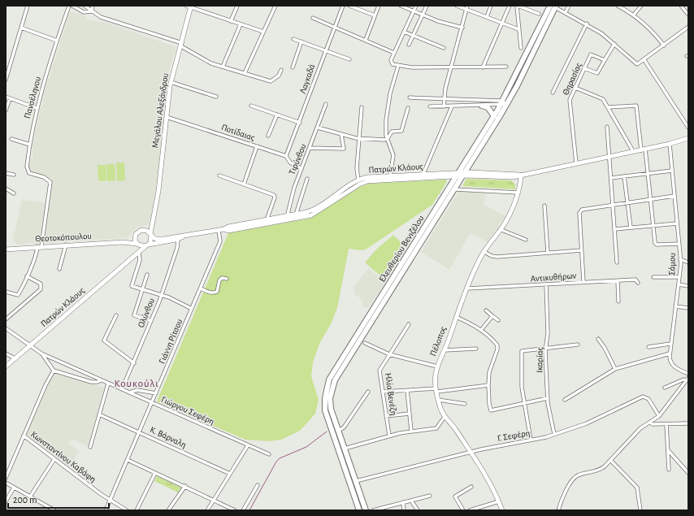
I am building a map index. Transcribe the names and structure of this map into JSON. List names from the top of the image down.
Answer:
{
  "streets": {
    "main road": [
      "Μεγάλου Αλεξάνδρου",
      "Πατρών Κλάους",
      "Θεοτοκόπουλου",
      "Ελευθερίου Βενιζέλου",
      "Πέλοπος"
    ],
    "street": [
      "Λαγκαδά",
      "Θηρασίας",
      "Πανσέληνου",
      "Ποτίδαιας",
      "Τιρύνθου",
      "Σάμου",
      "Αντικυθήρων",
      "Ολύνθου",
      "Γιάννη Ρίτσου",
      "Ικαρίας",
      "Ηλία Βενέζη",
      "Γιώργου Σεφέρη",
      "Γ. Σεφέρη",
      "Κ. Βάρναλη",
      "Κωνσταντίνου Καβάφη"
    ]
  },
  "crossings": [
    ["Λαγκαδά", "Ποτίδαιας"],
    ["Θηρασίας", "Πατρών Κλάους"],
    ["Πανσέληνου", "Θεοτοκόπουλου"],
    ["Μεγάλου Αλεξάνδρου", "Ποτίδαιας"],
    ["Μεγάλου Αλεξάνδρου", "Θεοτοκόπουλου"],
    ["Ποτίδαιας", "Τιρύνθου"],
    ["Τιρύνθου", "Πατρών Κλάους"],
    ["Πατρών Κλάους", "Ελευθερίου Βενιζέλου"],
    ["Πατρών Κλάους", "Σάμου"],
    ["Πατρών Κλάους", "Γιάννη Ρίτσου"],
    ["Πατρών Κλάους", "Πέλοπος"],
    ["Πατρών Κλάους", "Γιώργου Σεφέρη"],
    ["Ελευθερίου Βενιζέλου", "Γ. Σεφέρη"],
    ["Αντικυθήρων", "Πέλοπος"],
    ["Αντικυθήρων", "Ικαρίας"],
    ["Ολύνθου", "Γιώργου Σεφέρη"],
    ["Γιάννη Ρίτσου", "Γιώργου Σεφέρη"],
    ["Γιάννη Ρίτσου", "Κ. Βάρναλη"],
    ["Γιάννη Ρίτσου", "Κωνσταντίνου Καβάφη"],
    ["Πέλοπος", "Γ. Σεφέρη"],
    ["Ικαρίας", "Γ. Σεφέρη"]
  ],
  "districts": ["Κουκούλι"],
  "scale_bar": "200 m"
}
